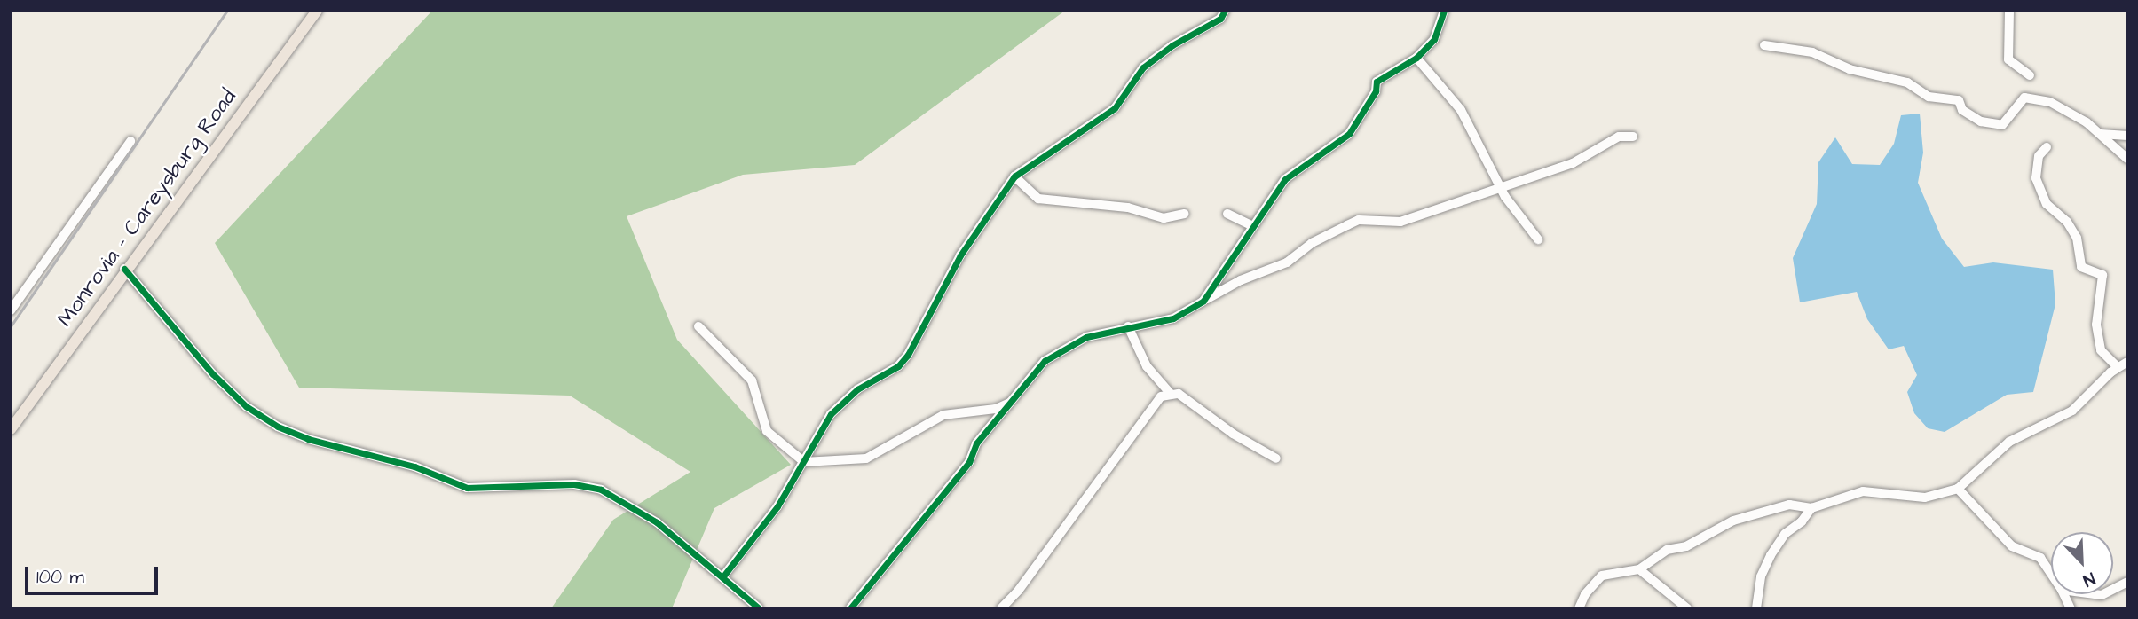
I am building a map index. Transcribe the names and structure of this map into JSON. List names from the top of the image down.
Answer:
{
  "streets": {
    "main road": ["Monrovia - Careysburg Road"]
  },
  "scale_bar": "100 m",
  "north": "bottom right"
}
